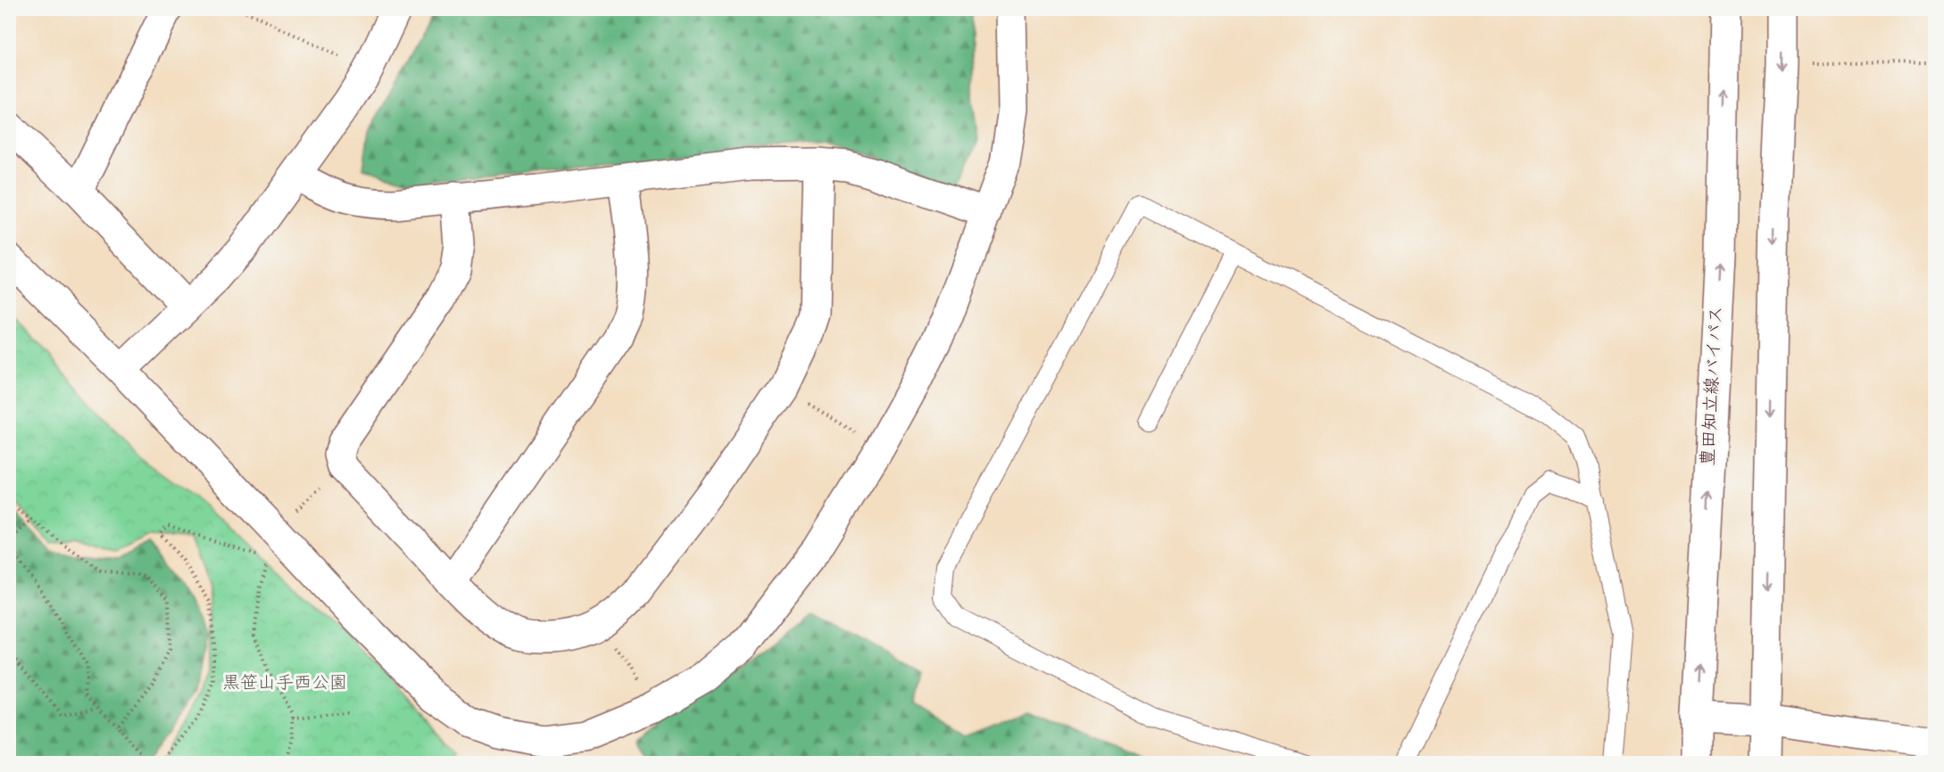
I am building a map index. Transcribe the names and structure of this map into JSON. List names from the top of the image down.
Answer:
{
  "streets": {
    "street": ["豊田知立線バイパス"]
  },
  "parks": ["黒笹山手西公園"]
}
